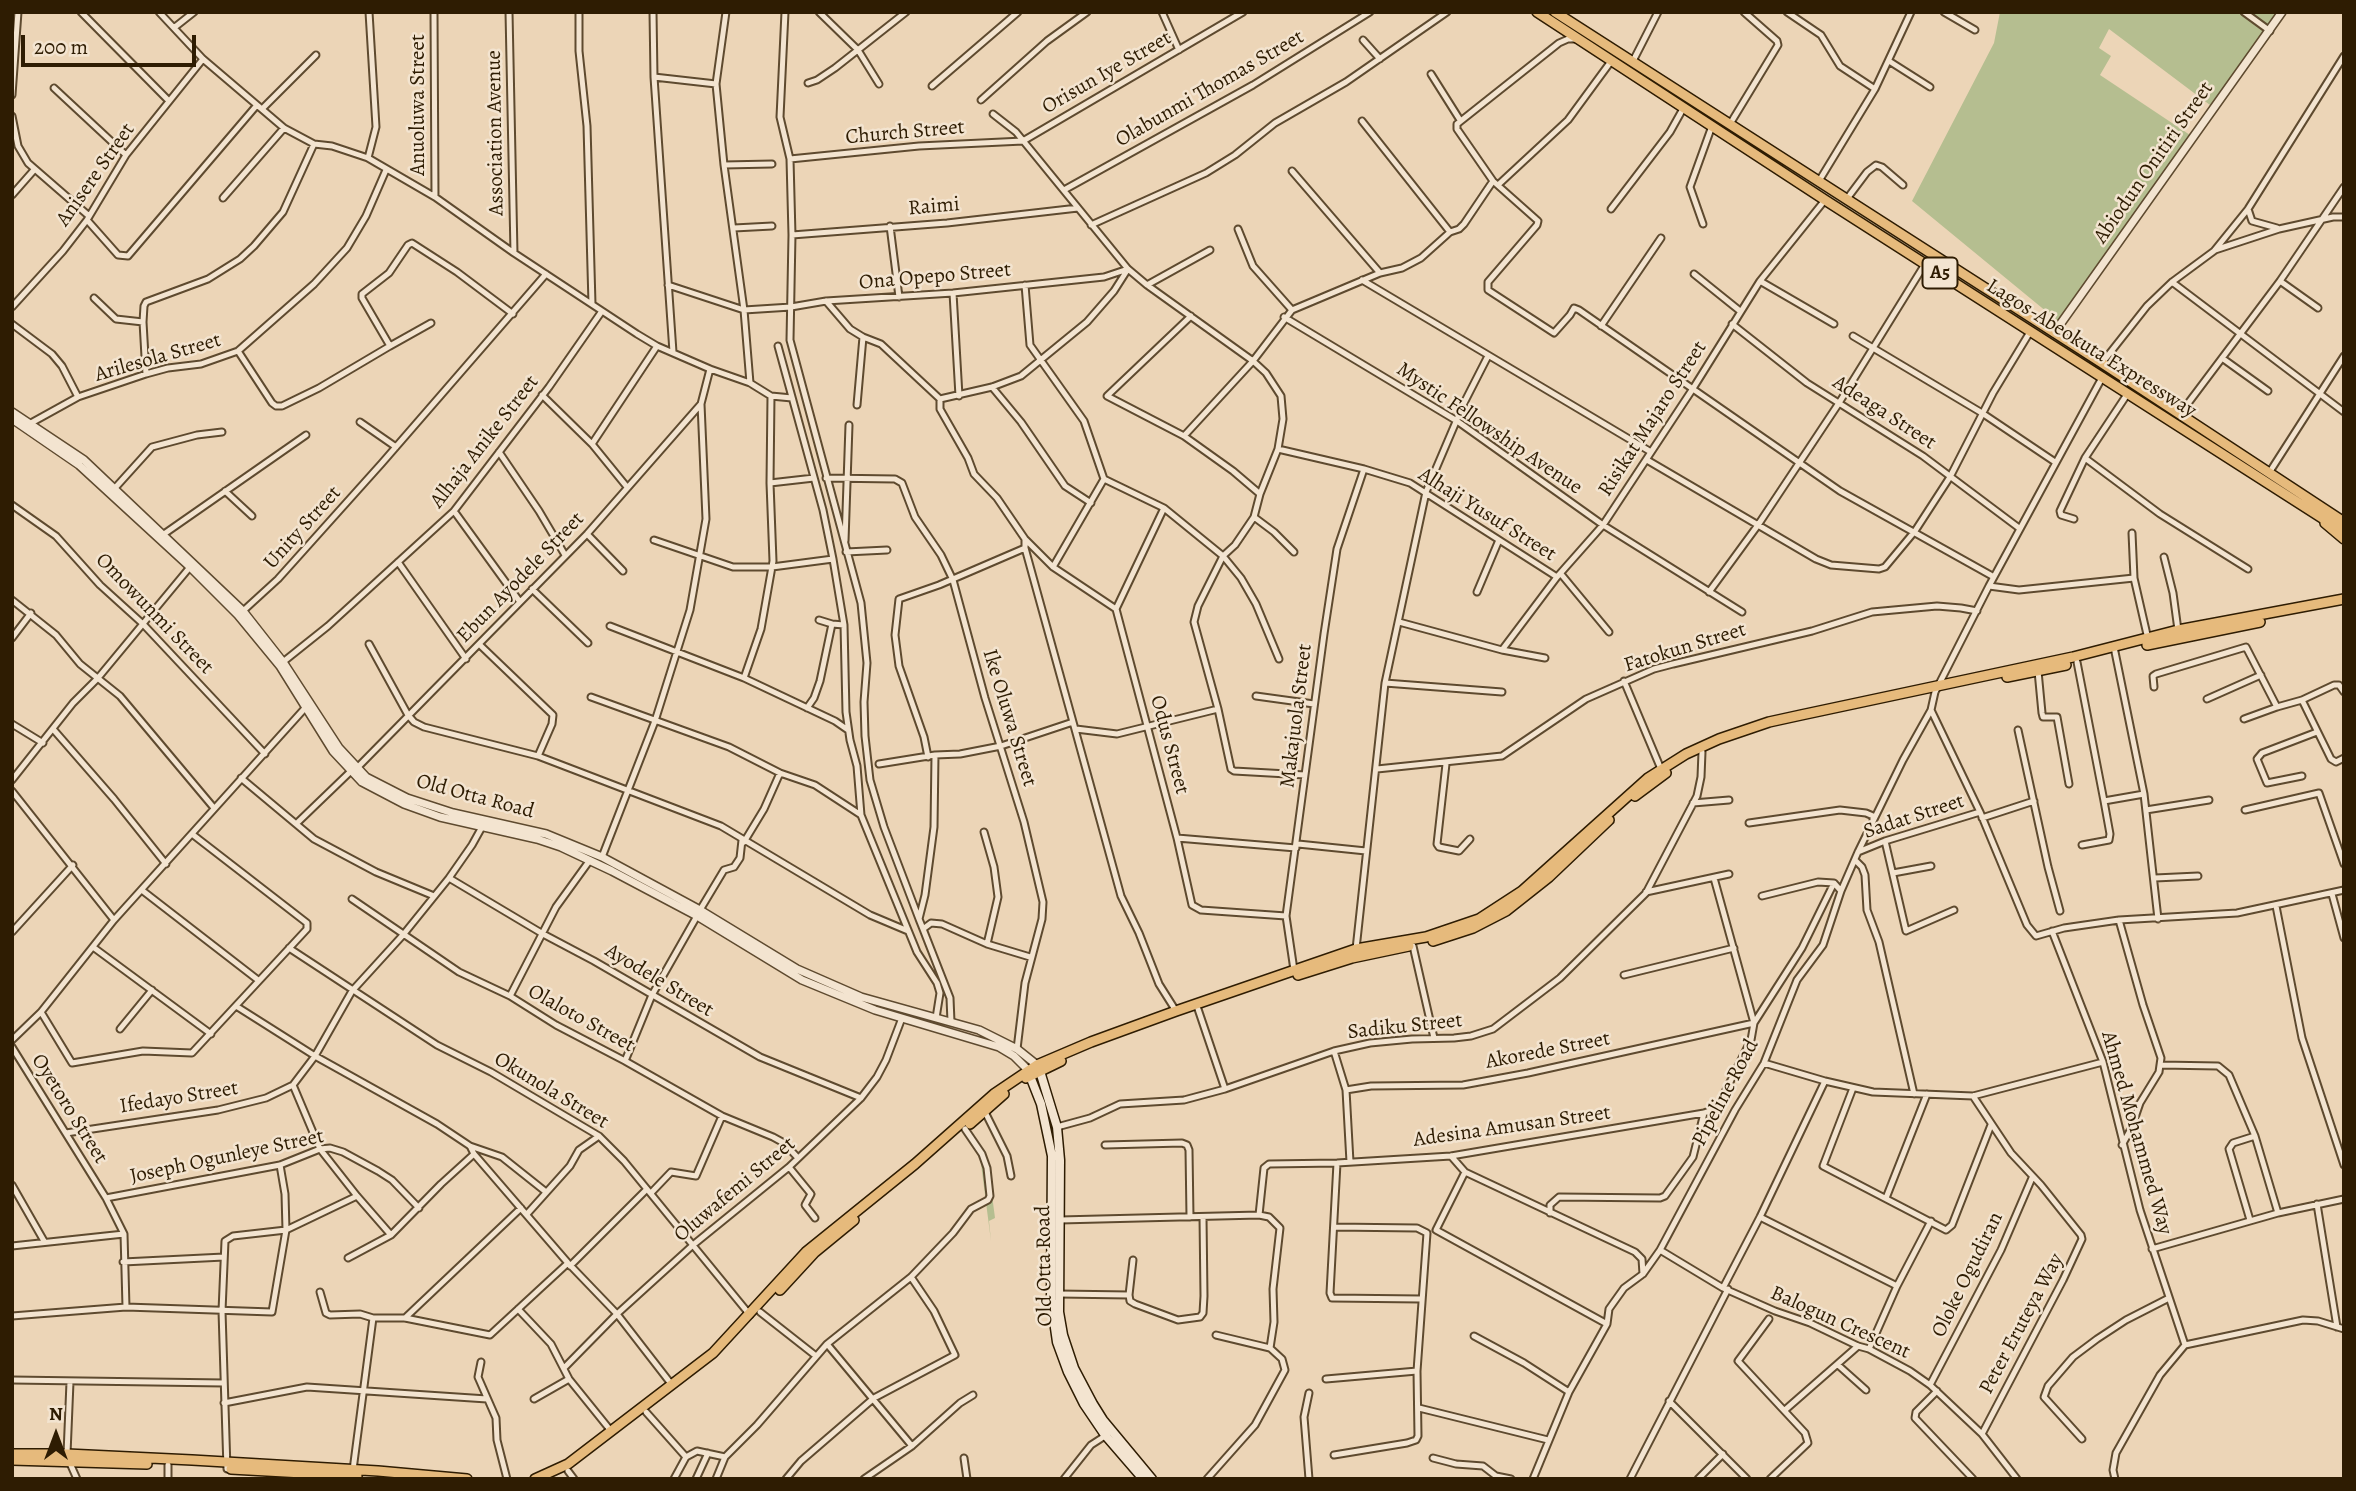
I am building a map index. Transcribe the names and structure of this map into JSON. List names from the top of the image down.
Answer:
{
  "streets": {
    "main road": ["A5", "Lagos-Abeokuta Expressway", "Old Otta Road"],
    "street": [
      "Orisun Iye Street",
      "Olabunmi Thomas Street",
      "Anuoluwa Street",
      "Association Avenue",
      "Church Street",
      "Abiodun Onitiri Street",
      "Anisere Street",
      "Raimi",
      "Ona Opepo Street",
      "Arilesola Street",
      "Adeaga Street",
      "Risikat Majaro Street",
      "Mystic Fellowship Avenue",
      "Alhaja Anike Street",
      "Alhaji Yusuf Street",
      "Unity Street",
      "Ebun Ayodele Street",
      "Omowunmi Street",
      "Fatokun Street",
      "Makajuola Street",
      "Ike Oluwa Street",
      "Odus Street",
      "Sadat Street",
      "Ayodele Street",
      "Olaloto Street",
      "Sadiku Street",
      "Akorede Street",
      "Okunola Street",
      "Pipeline Road",
      "Ifedayo Street",
      "Oyetoro Street",
      "Adesina Amusan Street",
      "Ahmed Mohammed Way",
      "Joseph Ogunleye Street",
      "Oluwafemi Street",
      "Oloke Ogudiran",
      "Balogun Crescent",
      "Peter Eruteya Way"
    ]
  },
  "crossings": [
    ["Orisun Iye Street", "Church Street"],
    ["Abiodun Onitiri Street", "Lagos-Abeokuta Expressway"],
    ["Lagos-Abeokuta Expressway", "Risikat Majaro Street"],
    ["Lagos-Abeokuta Expressway", "Pipeline Road"],
    ["Arilesola Street", "Old Otta Road"],
    ["Adeaga Street", "Risikat Majaro Street"],
    ["Adeaga Street", "Pipeline Road"],
    ["Risikat Majaro Street", "Mystic Fellowship Avenue"],
    ["Risikat Majaro Street", "Alhaji Yusuf Street"],
    ["Alhaja Anike Street", "Old Otta Road"],
    ["Alhaji Yusuf Street", "Makajuola Street"],
    ["Unity Street", "Old Otta Road"],
    ["Ebun Ayodele Street", "Old Otta Road"],
    ["Fatokun Street", "Pipeline Road"],
    ["Makajuola Street", "Odus Street"],
    ["Ike Oluwa Street", "Old Otta Road"],
    ["Old Otta Road", "Sadiku Street"],
    ["Old Otta Road", "Oluwafemi Street"],
    ["Sadat Street", "Pipeline Road"],
    ["Ayodele Street", "Oluwafemi Street"],
    ["Olaloto Street", "Oluwafemi Street"],
    ["Okunola Street", "Oluwafemi Street"],
    ["Pipeline Road", "Balogun Crescent"],
    ["Ifedayo Street", "Oyetoro Street"],
    ["Oyetoro Street", "Joseph Ogunleye Street"],
    ["Oloke Ogudiran", "Balogun Crescent"],
    ["Oloke Ogudiran", "Peter Eruteya Way"],
    ["Balogun Crescent", "Peter Eruteya Way"]
  ],
  "scale_bar": "200 m",
  "north": "top"
}
